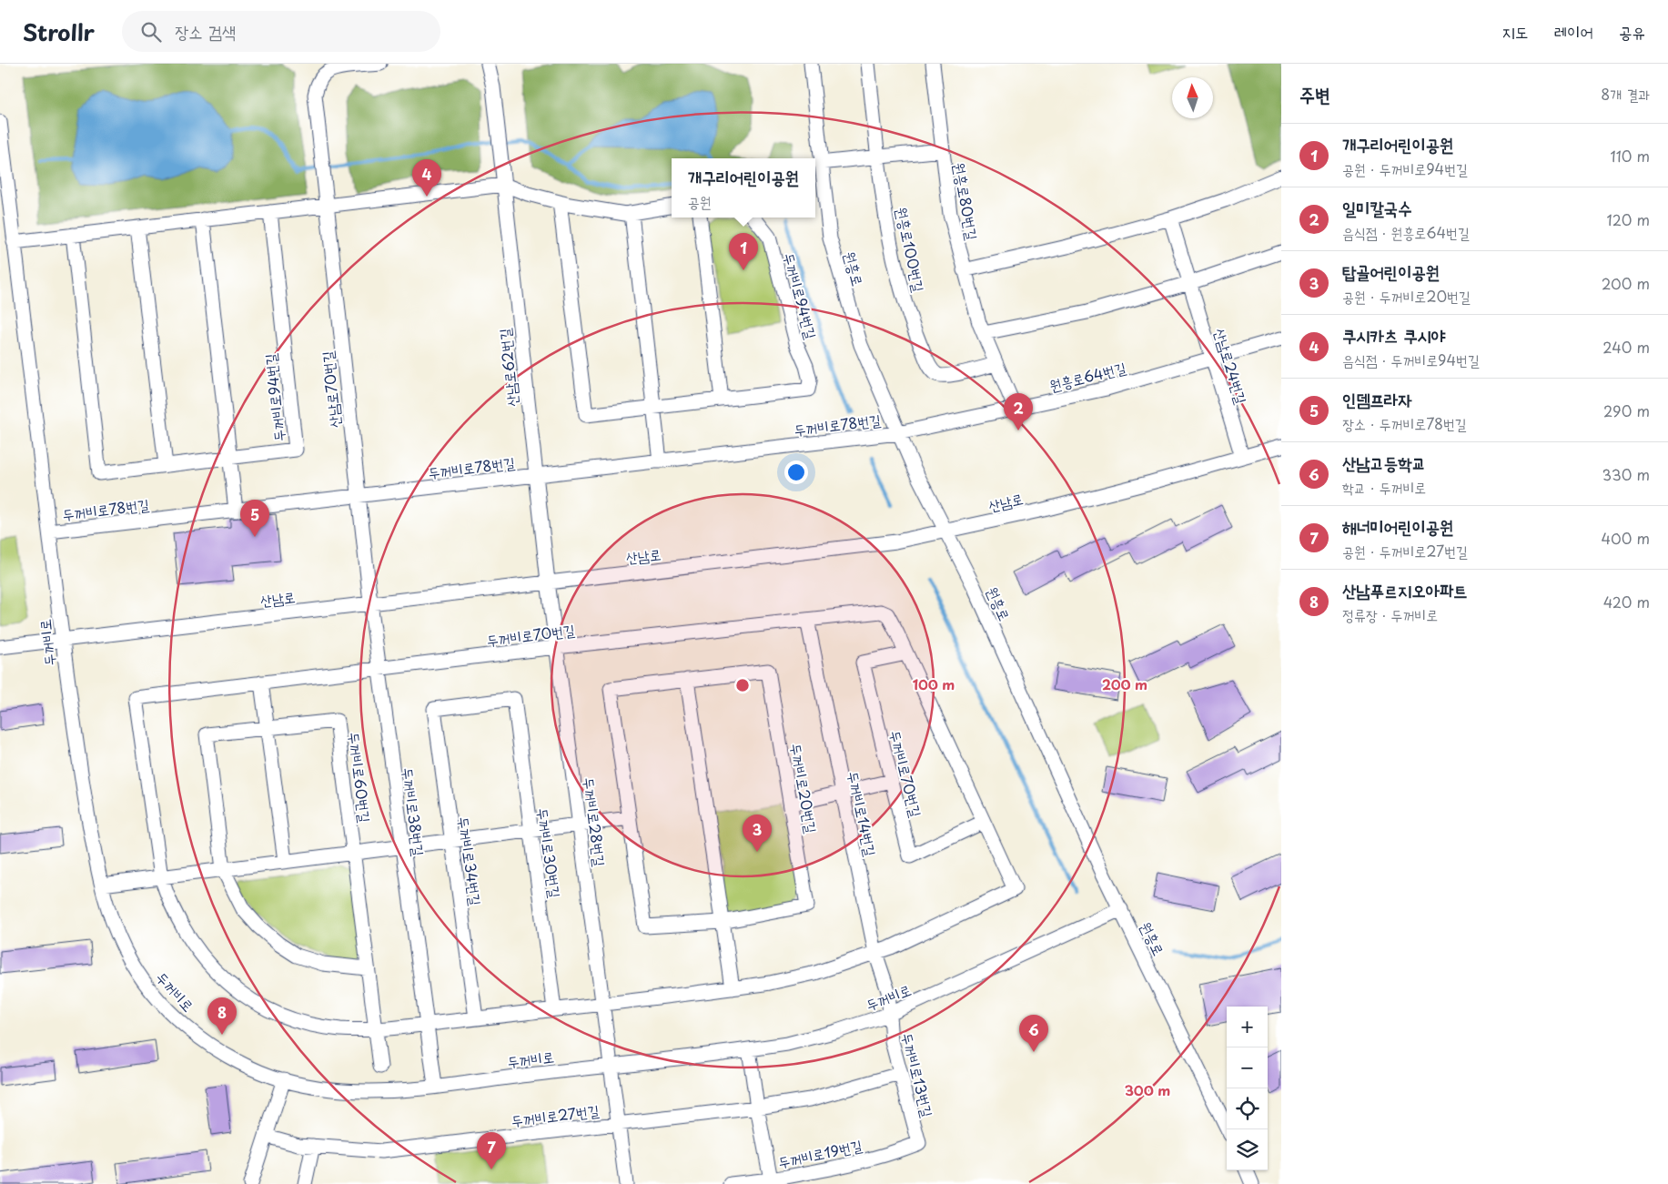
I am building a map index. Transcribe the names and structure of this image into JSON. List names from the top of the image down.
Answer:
{
  "streets": {
    "street": [
      "원흥로80번길",
      "원흥로100번길",
      "원흥로",
      "두꺼비로94번길",
      "산남로24번길",
      "산남로62번길",
      "원흥로64번길",
      "산남로70번길",
      "두꺼비로78번길",
      "산남로",
      "두꺼비로70번길",
      "두꺼비로",
      "두꺼비로60번길",
      "두꺼비로20번길",
      "두꺼비로38번길",
      "두꺼비로14번길",
      "두꺼비로28번길",
      "두꺼비로30번길",
      "두꺼비로34번길",
      "두꺼비로13번길",
      "두꺼비로27번길",
      "두꺼비로19번길"
    ]
  },
  "crossings": [
    ["원흥로80번길", "원흥로100번길"],
    ["원흥로80번길", "원흥로"],
    ["원흥로80번길", "원흥로64번길"],
    ["원흥로", "원흥로64번길"],
    ["원흥로", "두꺼비로78번길"],
    ["원흥로", "산남로"],
    ["원흥로", "두꺼비로"],
    ["산남로24번길", "원흥로64번길"],
    ["산남로24번길", "산남로"],
    ["산남로62번길", "두꺼비로78번길"],
    ["산남로62번길", "산남로"],
    ["산남로62번길", "두꺼비로28번길"],
    ["원흥로64번길", "두꺼비로78번길"],
    ["산남로70번길", "두꺼비로78번길"],
    ["산남로70번길", "산남로"],
    ["산남로70번길", "두꺼비로38번길"],
    ["두꺼비로78번길", "두꺼비로"],
    ["산남로", "두꺼비로"],
    ["산남로", "두꺼비로38번길"],
    ["산남로", "두꺼비로28번길"],
    ["두꺼비로70번길", "두꺼비로38번길"],
    ["두꺼비로70번길", "두꺼비로14번길"],
    ["두꺼비로70번길", "두꺼비로28번길"],
    ["두꺼비로", "두꺼비로38번길"],
    ["두꺼비로", "두꺼비로14번길"],
    ["두꺼비로", "두꺼비로28번길"],
    ["두꺼비로", "두꺼비로13번길"],
    ["두꺼비로", "두꺼비로27번길"],
    ["두꺼비로", "두꺼비로19번길"],
    ["두꺼비로14번길", "두꺼비로13번길"],
    ["두꺼비로28번길", "두꺼비로27번길"],
    ["두꺼비로30번길", "두꺼비로34번길"],
    ["두꺼비로13번길", "두꺼비로19번길"],
    ["두꺼비로27번길", "두꺼비로19번길"]
  ],
  "north": "top",
  "page": {
    "header": "Strollr",
    "search": "장소 검색",
    "nav": ["지도", "레이어", "공유"],
    "heading": ["주변", "8개 결과"],
    "list": [
      {
        "mark": "1",
        "name": "개구리어린이공원",
        "note": "공원 · 두꺼비로94번길",
        "value": "110 m"
      },
      {
        "mark": "2",
        "name": "일미칼국수",
        "note": "음식점 · 원흥로64번길",
        "value": "120 m"
      },
      {
        "mark": "3",
        "name": "탑골어린이공원",
        "note": "공원 · 두꺼비로20번길",
        "value": "200 m"
      },
      {
        "mark": "4",
        "name": "쿠시카츠 쿠시야",
        "note": "음식점 · 두꺼비로94번길",
        "value": "240 m"
      },
      {
        "mark": "5",
        "name": "인뎀프라자",
        "note": "장소 · 두꺼비로78번길",
        "value": "290 m"
      },
      {
        "mark": "6",
        "name": "산남고등학교",
        "note": "학교 · 두꺼비로",
        "value": "330 m"
      },
      {
        "mark": "7",
        "name": "해너미어린이공원",
        "note": "공원 · 두꺼비로27번길",
        "value": "400 m"
      },
      {
        "mark": "8",
        "name": "산남푸르지오아파트",
        "note": "정류장 · 두꺼비로",
        "value": "420 m"
      }
    ],
    "popup": ["개구리어린이공원", "공원"],
    "pins": [
      "4",
      "1",
      "2",
      "5",
      "3",
      "8",
      "6",
      "7"
    ],
    "map_buttons": ["+", "−"]
  },
  "rings": ["100 m", "200 m", "300 m"]
}
